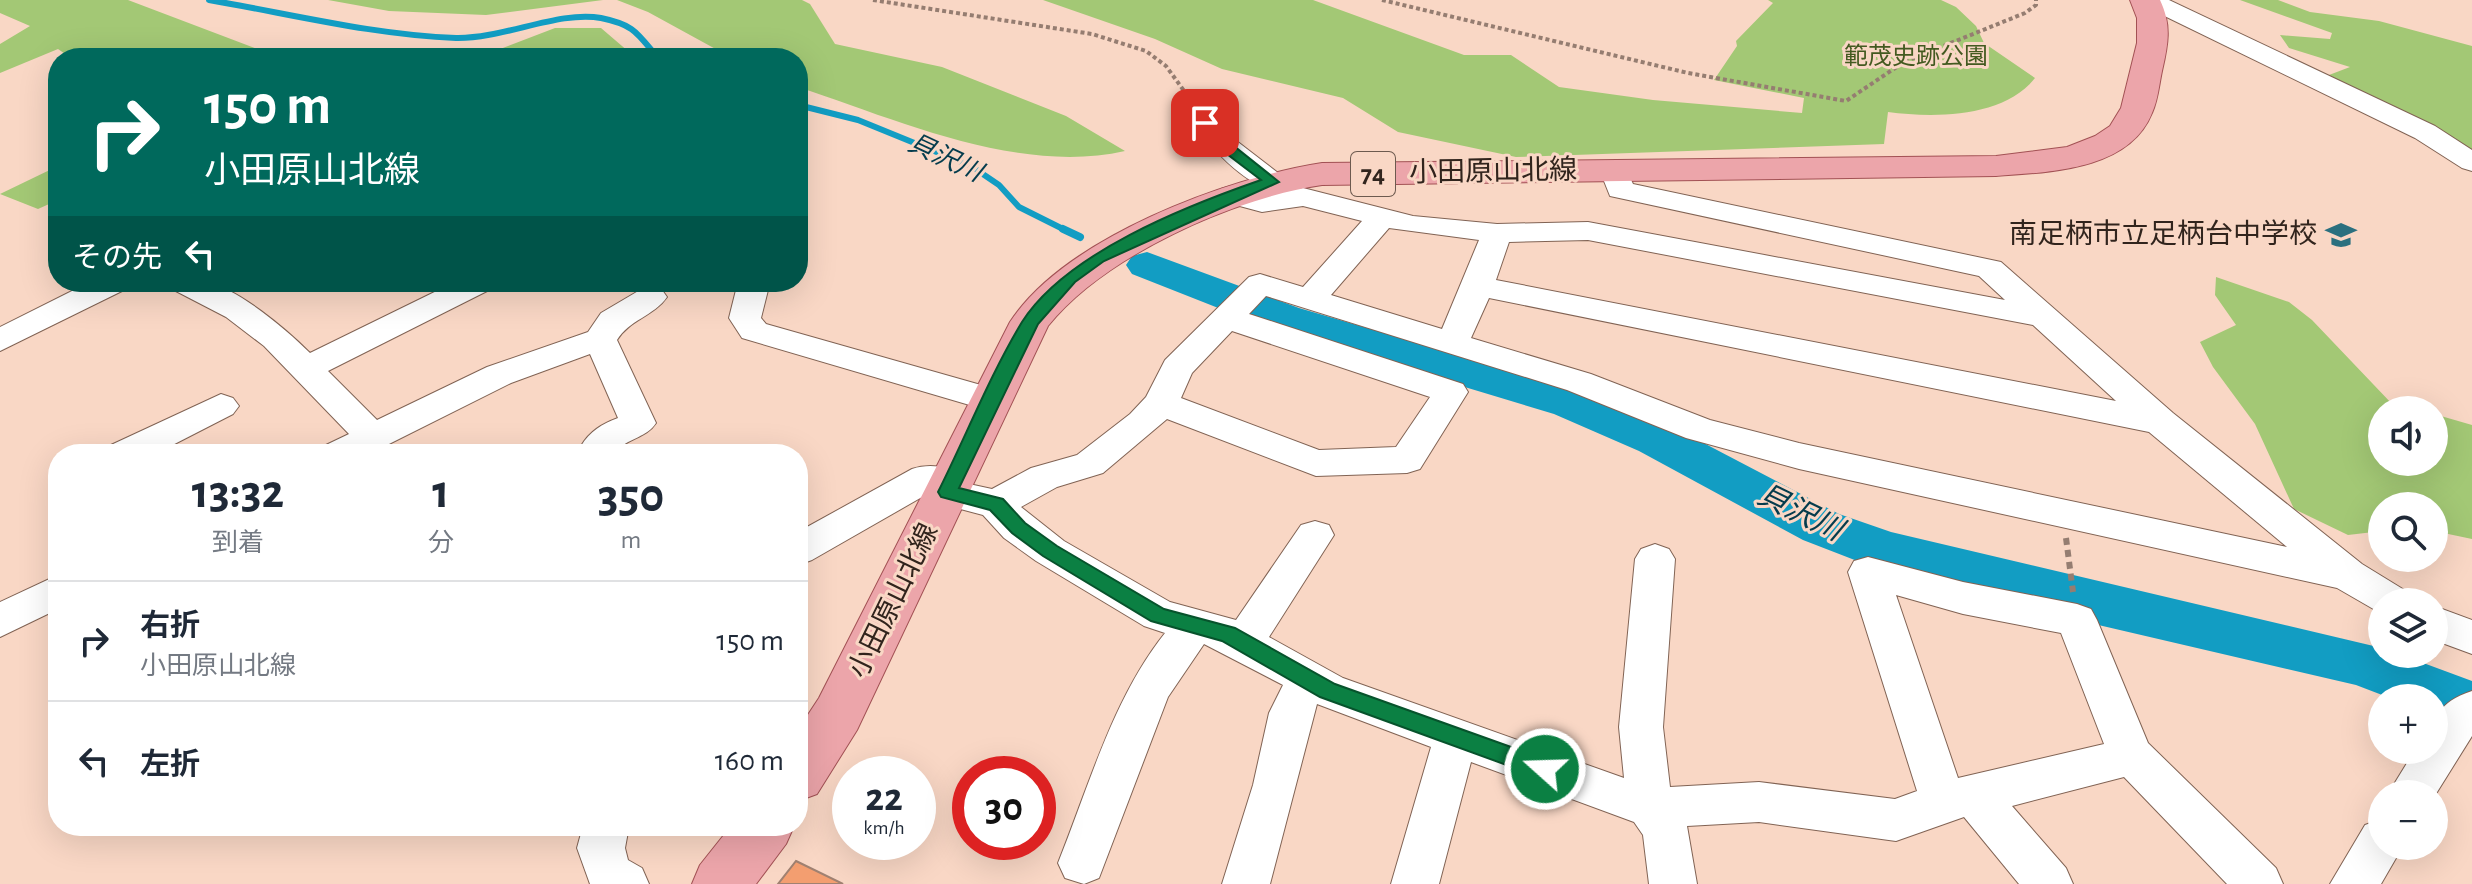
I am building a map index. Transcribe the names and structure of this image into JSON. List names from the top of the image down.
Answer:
{
  "streets": {
    "main road": ["小田原山北線", "74"]
  },
  "water": ["貝沢川"],
  "parks": ["範茂史跡公園"],
  "places": {
    "school or university": ["南足柄市立足柄台中学校"]
  },
  "page": {
    "turn": ["150 m", "小田原山北線"],
    "then": "その先",
    "map_buttons": ["+", "−"],
    "eta": [
      "13:32",
      "到着",
      "1",
      "分",
      "350",
      "m"
    ],
    "list": [
      {
        "name": "右折",
        "note": "小田原山北線",
        "value": "150 m"
      },
      {
        "name": "左折",
        "value": "160 m"
      }
    ],
    "speed": "22 km/h",
    "limit": "30"
  }
}
